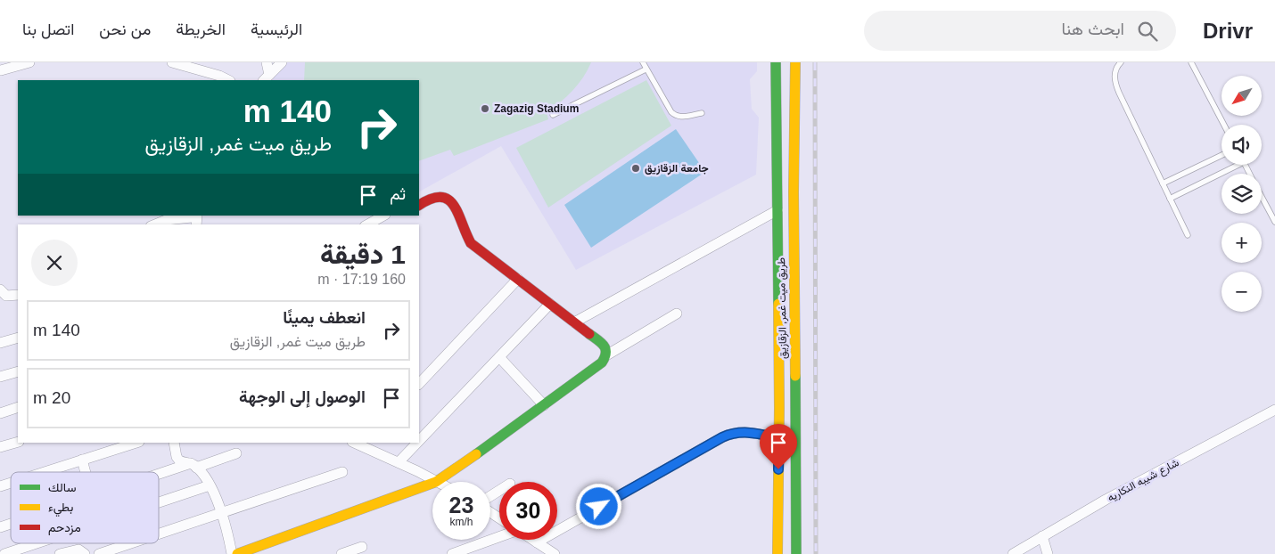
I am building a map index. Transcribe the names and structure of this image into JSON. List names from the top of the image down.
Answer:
{
  "streets": {
    "main road": ["طريق ميت غمر, الزقازيق"],
    "street": ["شارع شيبه النكاريه"]
  },
  "places": ["Zagazig Stadium", "جامعة الزقازيق"],
  "legend": ["سالك", "بطيء", "مزدحم"],
  "north": "bottom left",
  "page": {
    "header": "Drivr",
    "search": "ابحث هنا",
    "nav": [
      "الرئيسية",
      "الخريطة",
      "من نحن",
      "اتصل بنا"
    ],
    "map_buttons": ["+", "−"],
    "turn": ["140 m", "طريق ميت غمر, الزقازيق"],
    "then": "ثم",
    "heading": ["1 دقيقة", "160 m · 17:19"],
    "list": [
      {
        "name": "انعطف يمينًا",
        "note": "طريق ميت غمر, الزقازيق",
        "value": "140 m"
      },
      {
        "name": "الوصول إلى الوجهة",
        "value": "20 m"
      }
    ],
    "speed": "23 km/h",
    "limit": "30"
  }
}
